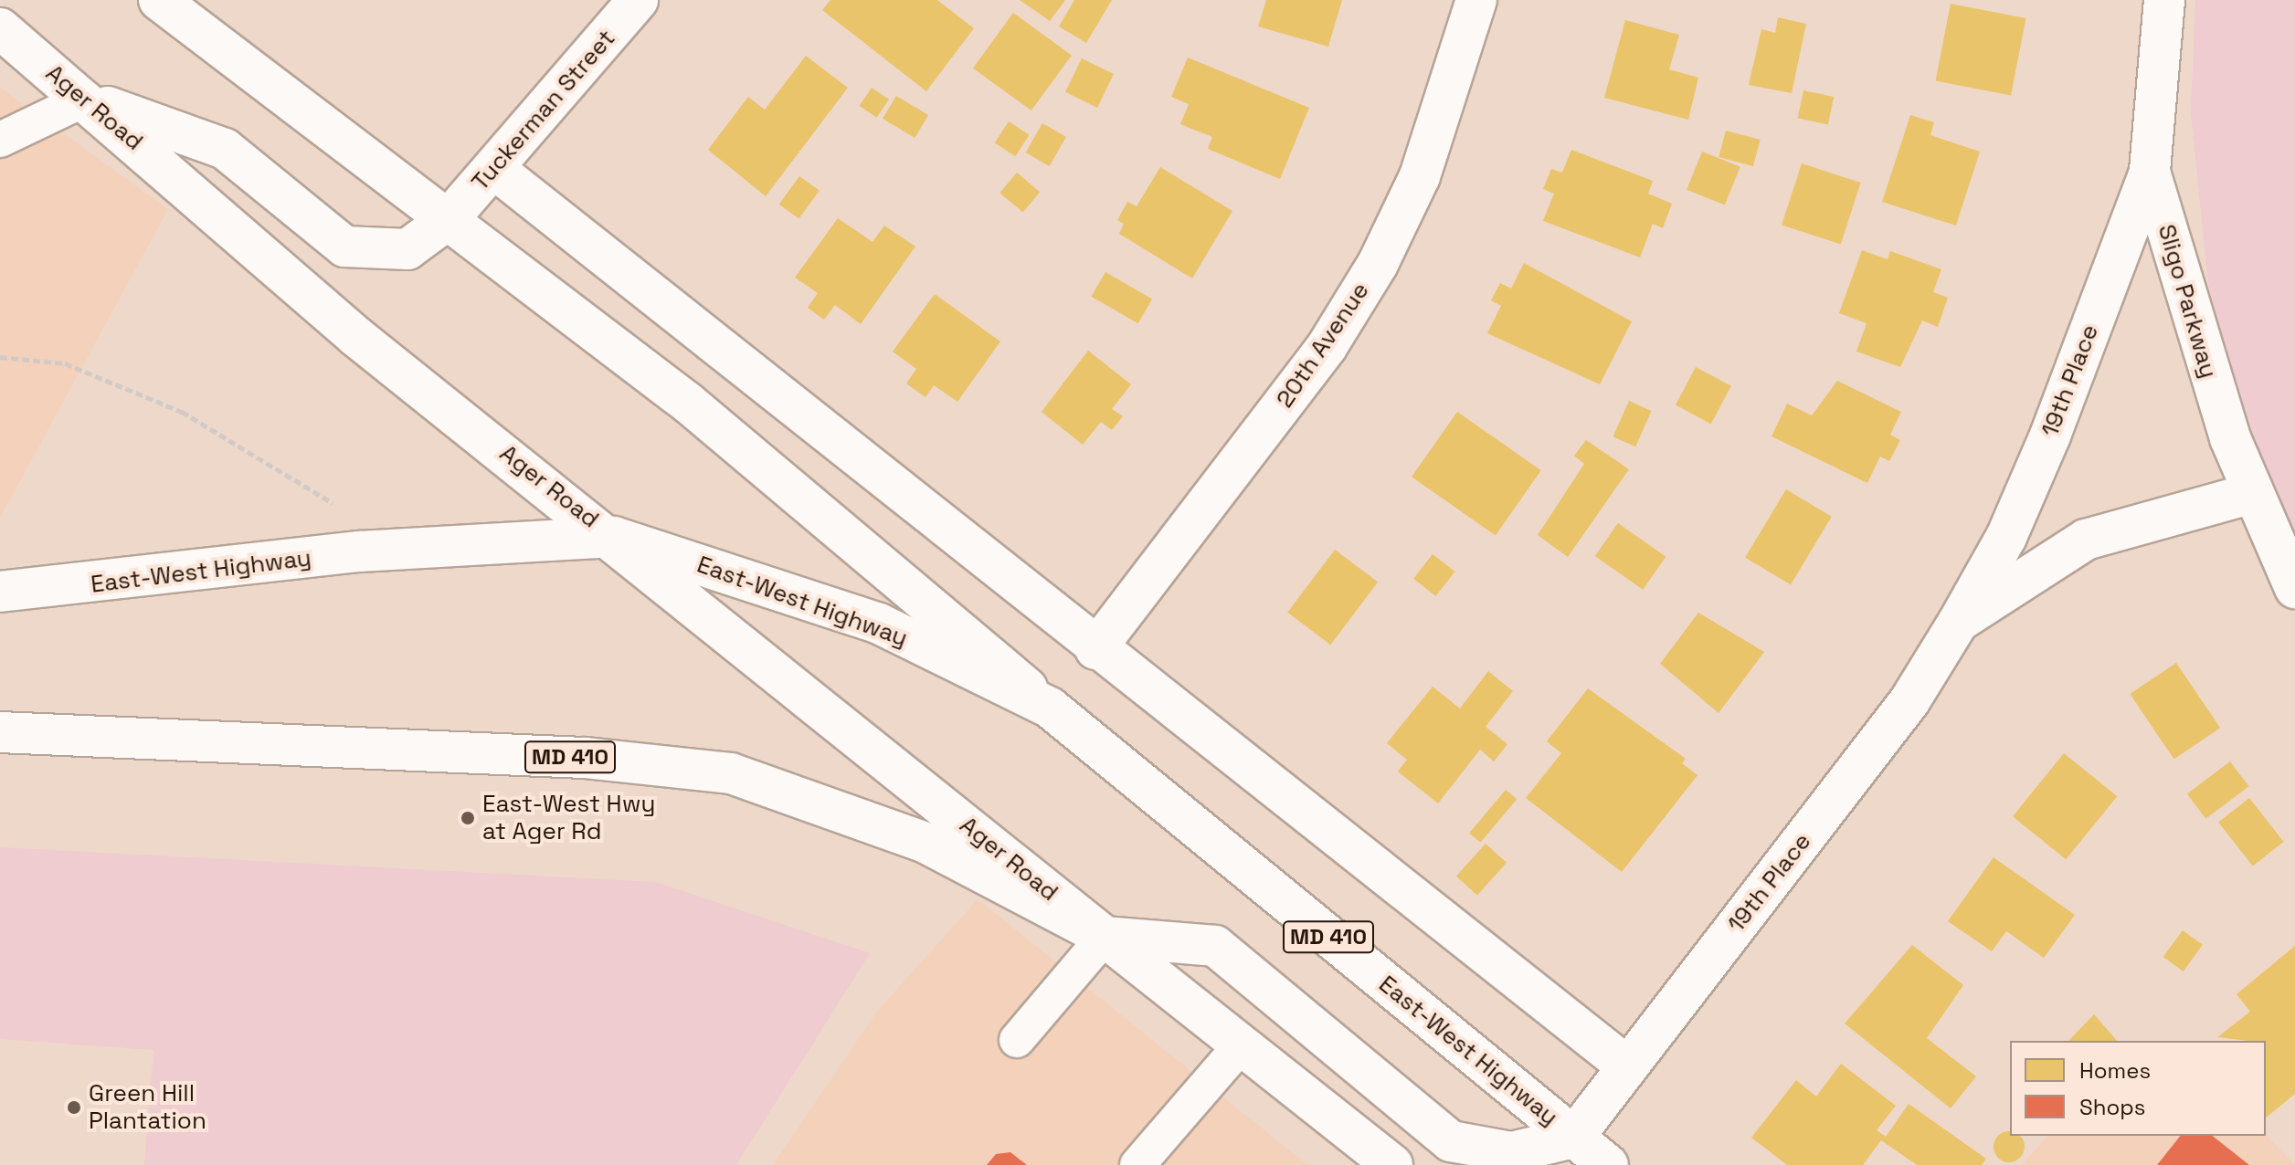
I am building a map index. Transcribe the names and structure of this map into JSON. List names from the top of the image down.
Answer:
{
  "streets": {
    "main road": [
      "Ager Road",
      "Tuckerman Street",
      "Sligo Parkway",
      "20th Avenue",
      "19th Place",
      "East-West Highway",
      "MD 410"
    ]
  },
  "crossings": [
    ["Ager Road", "Tuckerman Street"],
    ["Ager Road", "East-West Highway"],
    ["Ager Road", "MD 410"],
    ["Sligo Parkway", "19th Place"],
    ["19th Place", "East-West Highway"]
  ],
  "places": ["East-West Hwy at Ager Rd", "Green Hill Plantation"],
  "legend": ["Homes", "Shops"]
}
